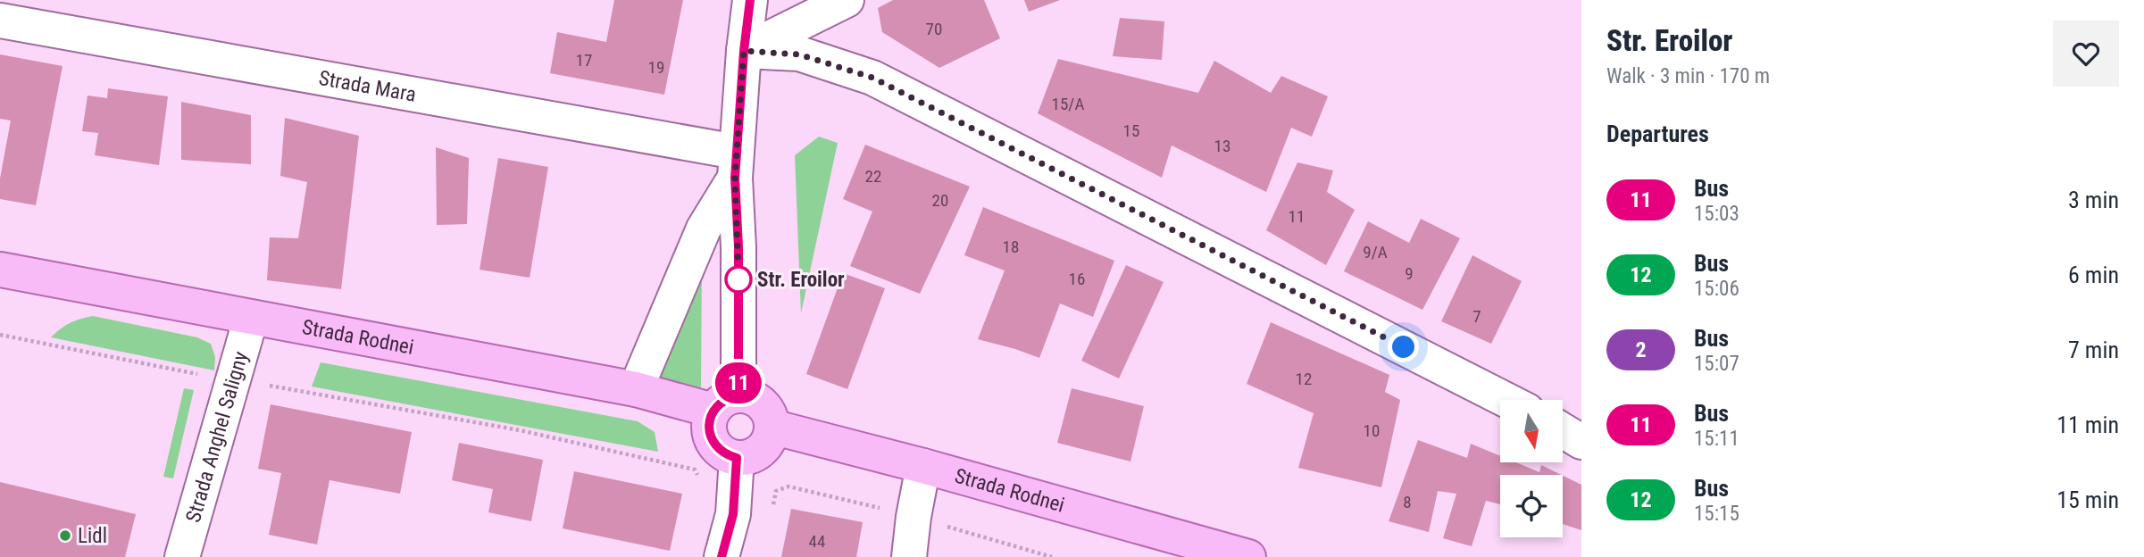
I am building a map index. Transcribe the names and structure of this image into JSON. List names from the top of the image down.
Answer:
{
  "streets": {
    "main road": ["Strada Rodnei"],
    "street": ["Strada Mara", "Strada Anghel Saligny"]
  },
  "crossings": [
    ["Strada Rodnei", "Strada Anghel Saligny"]
  ],
  "places": ["Str. Eroilor", "Lidl"],
  "lines": ["bus line 11"],
  "house_numbers": [
    "70",
    "17",
    "19",
    "15/A",
    "15",
    "13",
    "22",
    "20",
    "11",
    "18",
    "9/A",
    "9",
    "16",
    "7",
    "12",
    "10",
    "8",
    "44"
  ],
  "north": "bottom",
  "page": {
    "on_map": "11",
    "heading": [
      ["Str. Eroilor", "Walk · 3 min · 170 m"],
      "Departures"
    ],
    "list": [
      {
        "mark": "11",
        "name": "Bus",
        "note": "15:03",
        "value": "3 min"
      },
      {
        "mark": "12",
        "name": "Bus",
        "note": "15:06",
        "value": "6 min"
      },
      {
        "mark": "2",
        "name": "Bus",
        "note": "15:07",
        "value": "7 min"
      },
      {
        "mark": "11",
        "name": "Bus",
        "note": "15:11",
        "value": "11 min"
      },
      {
        "mark": "12",
        "name": "Bus",
        "note": "15:15",
        "value": "15 min"
      }
    ]
  }
}
